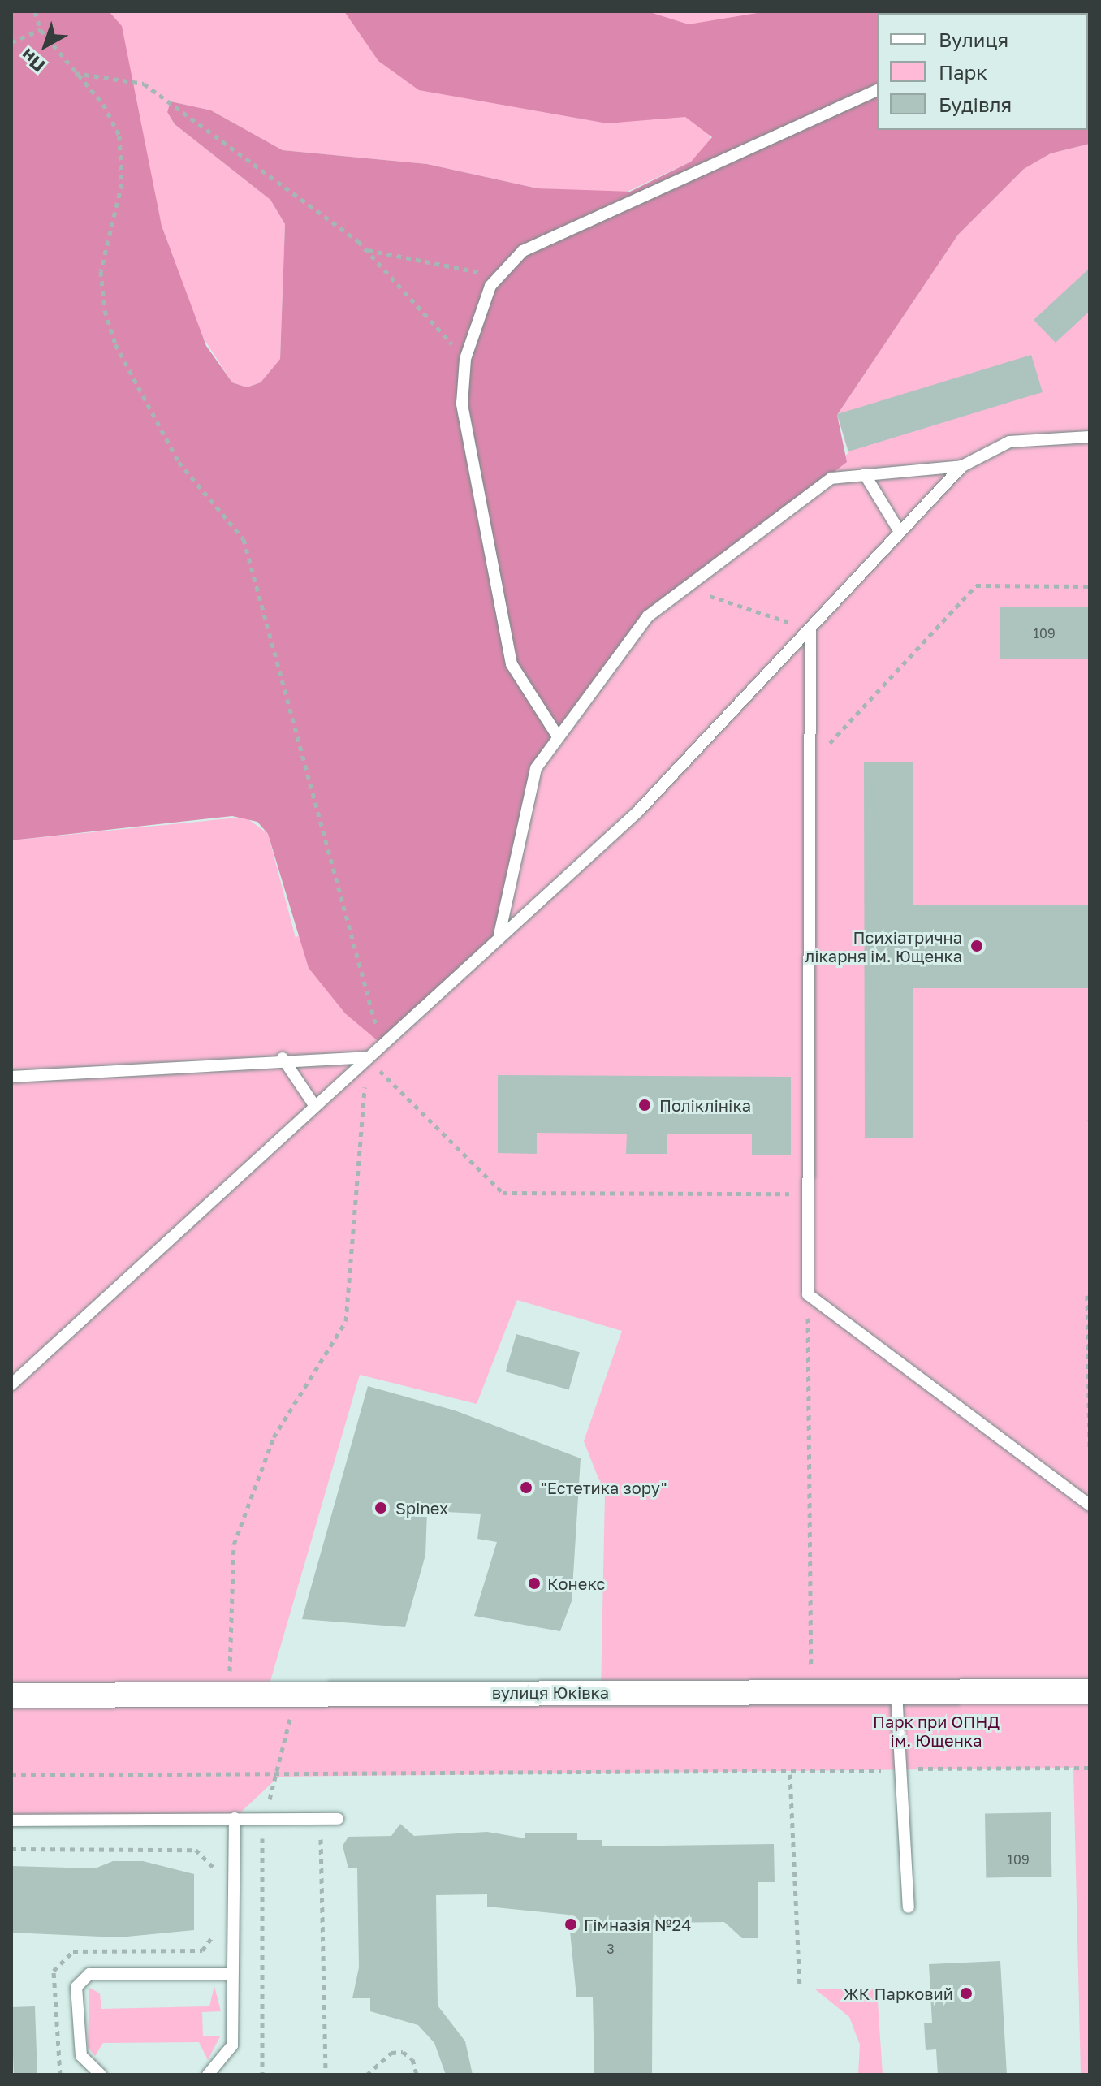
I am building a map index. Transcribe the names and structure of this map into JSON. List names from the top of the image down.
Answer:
{
  "streets": {
    "street": ["вулиця Юківка"]
  },
  "parks": ["Парк при ОПНД ім. Ющенка"],
  "places": [
    "Психіатрична лікарня ім. Ющенка",
    "Поліклініка",
    "\"Естетика зору\"",
    "Spinex",
    "Конекс",
    "Гімназія №24",
    "ЖК Парковий"
  ],
  "house_numbers": ["109", "109", "3"],
  "legend": ["Вулиця", "Парк", "Будівля"],
  "north": "bottom left"
}
